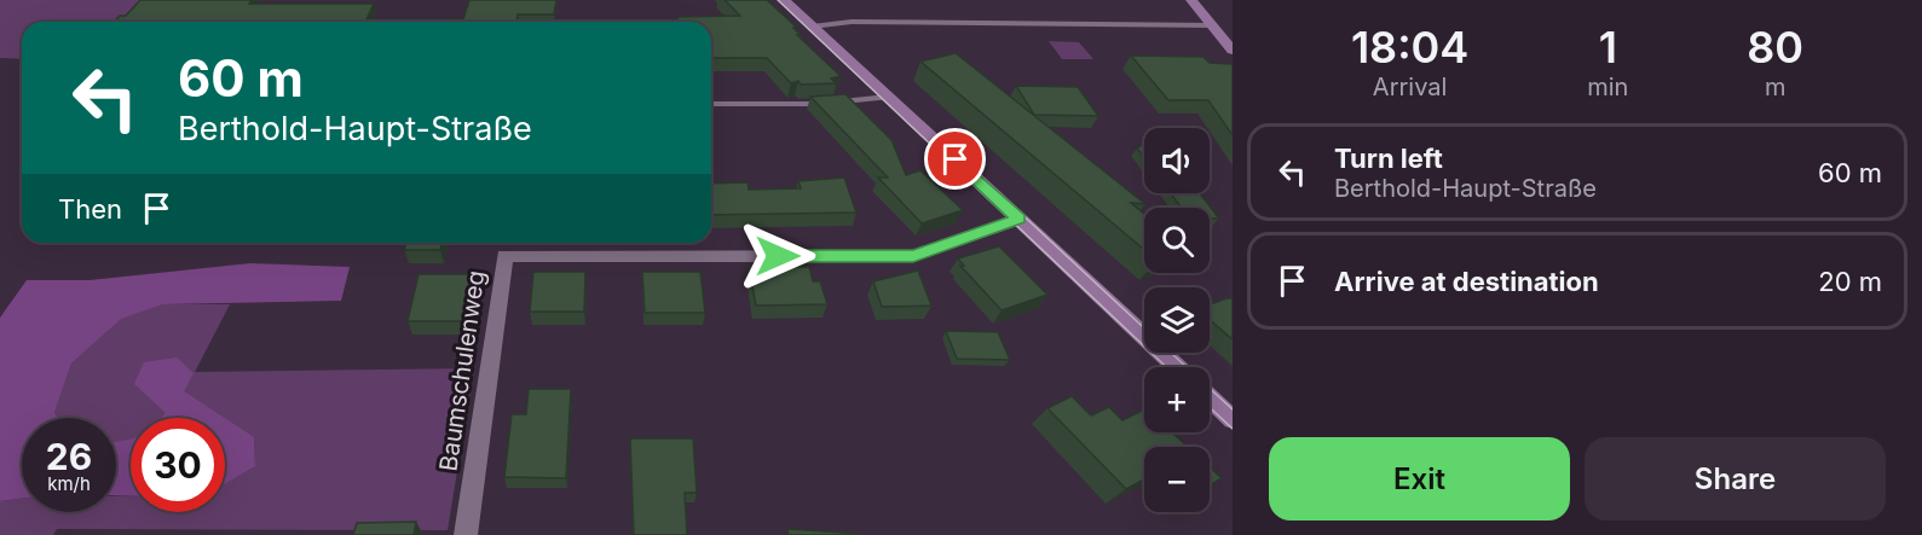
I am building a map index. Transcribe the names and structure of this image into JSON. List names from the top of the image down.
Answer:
{
  "streets": {
    "street": ["Baumschulenweg"]
  },
  "page": {
    "eta": [
      "18:04",
      "Arrival",
      "1",
      "min",
      "80",
      "m"
    ],
    "turn": ["60 m", "Berthold-Haupt-Straße"],
    "list": [
      {
        "name": "Turn left",
        "note": "Berthold-Haupt-Straße",
        "value": "60 m"
      },
      {
        "name": "Arrive at destination",
        "value": "20 m"
      }
    ],
    "map_buttons": ["+", "−"],
    "then": "Then",
    "speed": "26 km/h",
    "limit": "30",
    "buttons": ["Exit", "Share"]
  }
}
